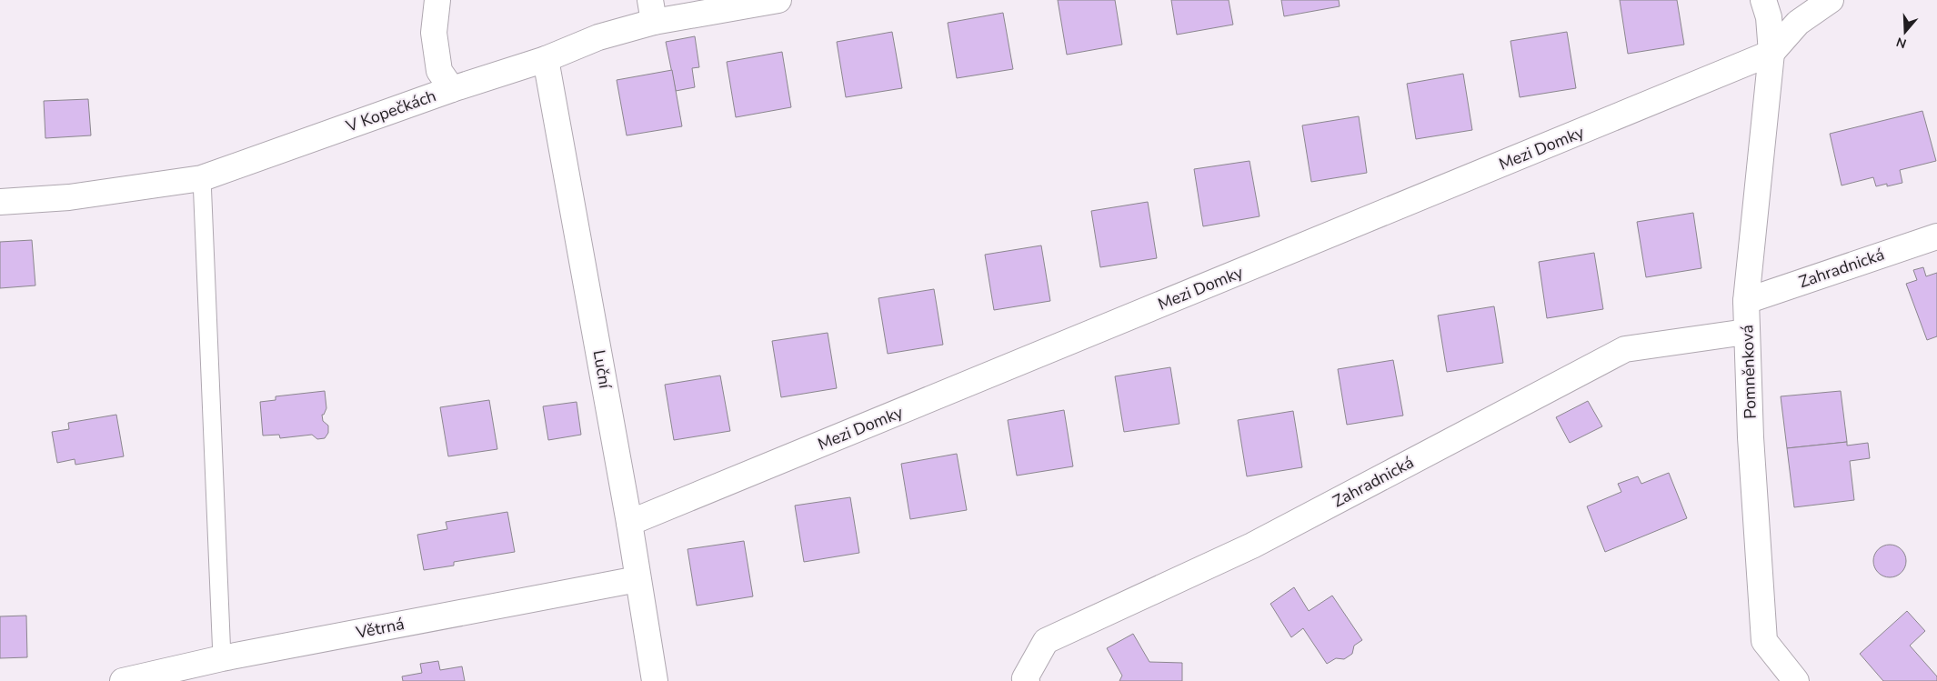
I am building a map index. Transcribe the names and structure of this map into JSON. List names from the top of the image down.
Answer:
{
  "streets": {
    "street": [
      "V Kopečkách",
      "Mezi Domky",
      "Zahradnická",
      "Luční",
      "Pomněnková",
      "Větrná"
    ]
  },
  "crossings": [
    ["V Kopečkách", "Luční"],
    ["Mezi Domky", "Luční"],
    ["Mezi Domky", "Pomněnková"],
    ["Zahradnická", "Pomněnková"],
    ["Luční", "Větrná"]
  ],
  "north": "bottom"
}
